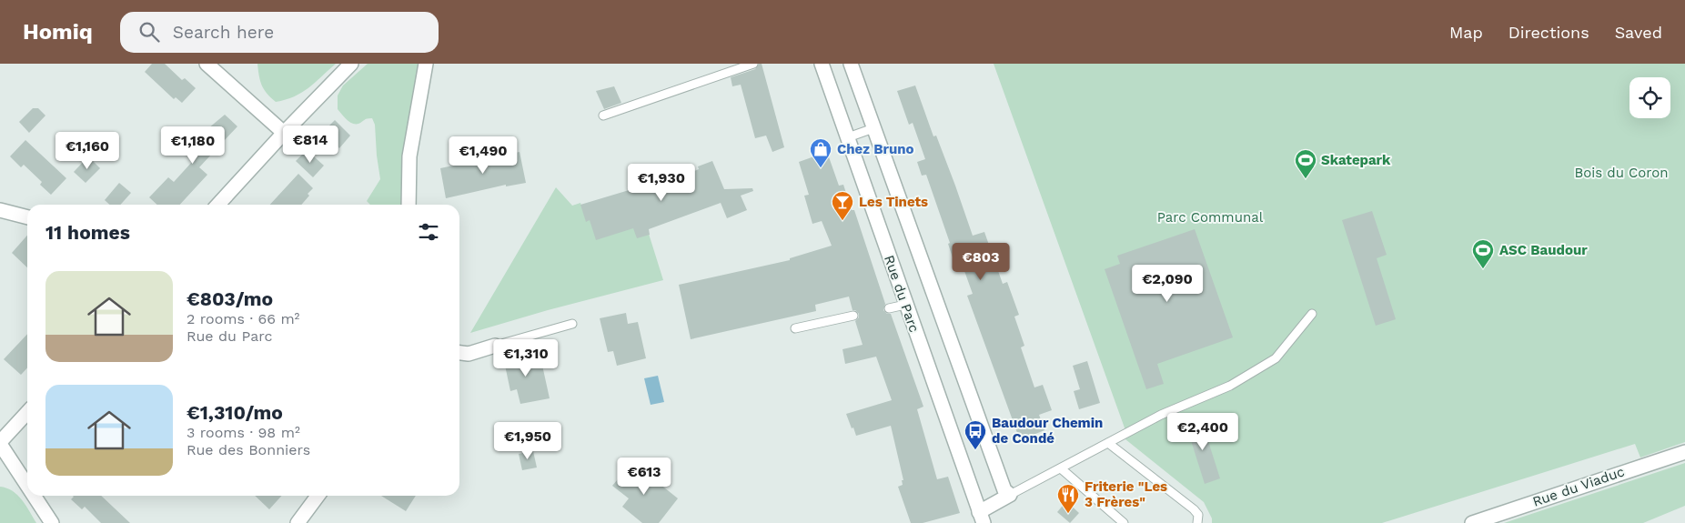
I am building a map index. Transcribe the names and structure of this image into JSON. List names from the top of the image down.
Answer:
{
  "streets": {
    "street": ["Rue du Parc", "Rue du Viaduc"]
  },
  "parks": ["Bois du Coron", "Parc Communal"],
  "places": {
    "shop": ["Chez Bruno"],
    "sports": ["Skatepark", "ASC Baudour"],
    "bar": ["Les Tinets"],
    "bus stop": ["Baudour Chemin de Condé"],
    "restaurant": ["Friterie \"Les 3 Frères\""]
  },
  "page": {
    "header": "Homiq",
    "search": "Search here",
    "nav": ["Map", "Directions", "Saved"],
    "price": [
      "€814",
      "€1,180",
      "€1,160",
      "€1,490",
      "€1,930",
      "€803",
      "€2,090",
      "€1,310",
      "€2,400",
      "€1,950",
      "€613"
    ],
    "heading": "11 homes",
    "list": [
      {
        "name": "€803/mo",
        "note": "2 rooms · 66 m² · Rue du Parc"
      },
      {
        "name": "€1,310/mo",
        "note": "3 rooms · 98 m² · Rue des Bonniers"
      }
    ]
  }
}
